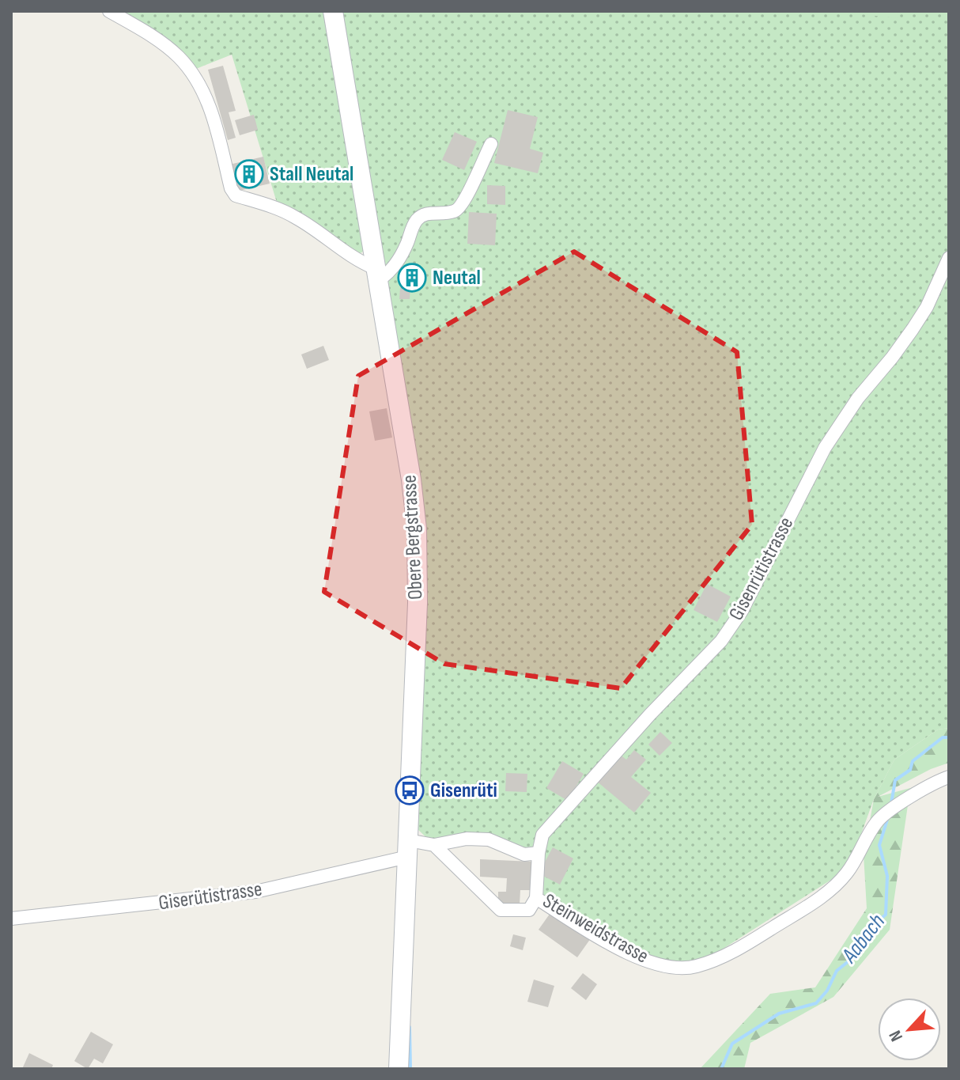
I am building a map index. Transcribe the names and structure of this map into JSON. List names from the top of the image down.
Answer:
{
  "streets": {
    "main road": ["Obere Bergstrasse"],
    "street": ["Gisenrütistrasse", "Giserütistrasse", "Steinweidstrasse"]
  },
  "crossings": [
    ["Obere Bergstrasse", "Giserütistrasse"],
    ["Gisenrütistrasse", "Steinweidstrasse"]
  ],
  "water": ["Aabach"],
  "places": {
    "building": ["Stall Neutal", "Neutal"],
    "bus stop": ["Gisenrüti"]
  },
  "north": "bottom left"
}
